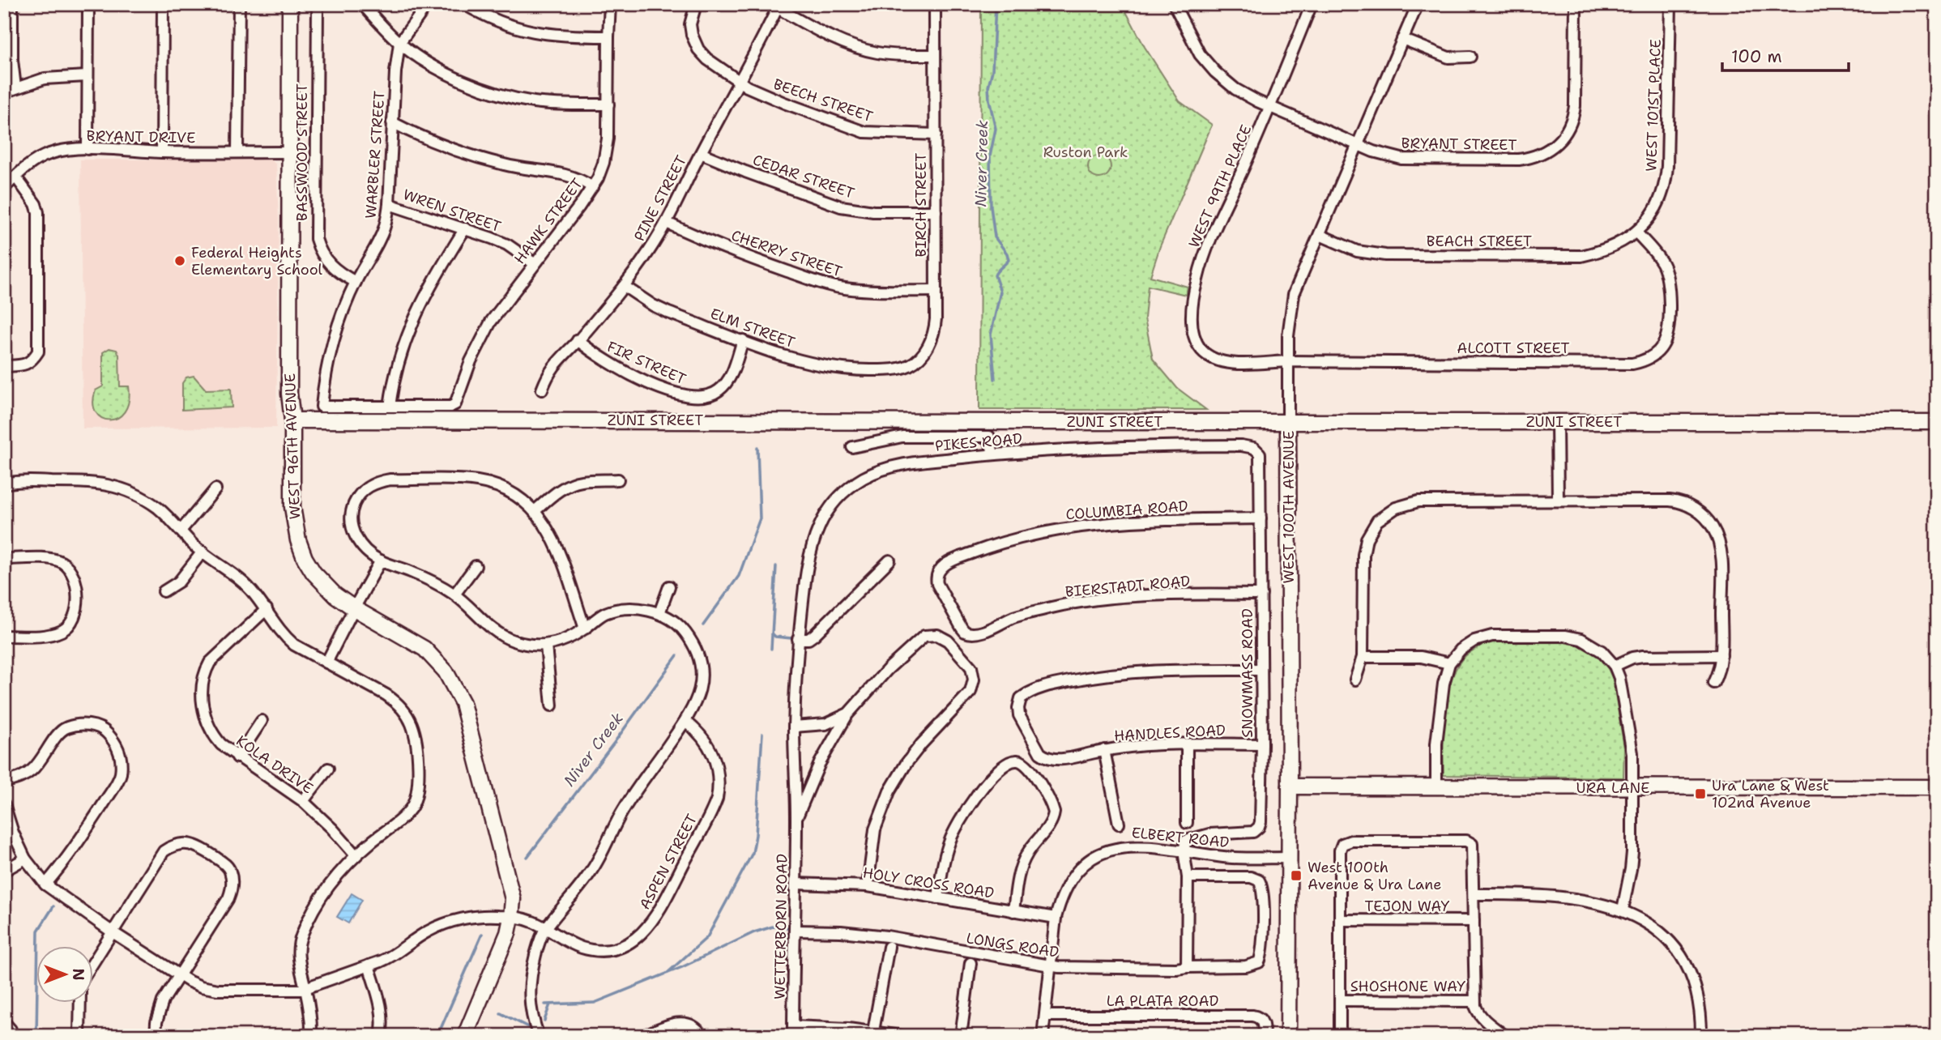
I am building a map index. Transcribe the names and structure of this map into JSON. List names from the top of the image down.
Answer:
{
  "streets": {
    "street": [
      "BEECH STREET",
      "WEST 101ST PLACE",
      "BRYANT DRIVE",
      "BRYANT STREET",
      "BASSWOOD STREET",
      "WARBLER STREET",
      "CEDAR STREET",
      "WEST 99TH PLACE",
      "PINE STREET",
      "BIRCH STREET",
      "WREN STREET",
      "HAWK STREET",
      "BEACH STREET",
      "CHERRY STREET",
      "ELM STREET",
      "ALCOTT STREET",
      "FIR STREET",
      "ZUNI STREET",
      "PIKES ROAD",
      "WEST 96TH AVENUE",
      "WEST 100TH AVENUE",
      "COLUMBIA ROAD",
      "BIERSTADT ROAD",
      "SNOWMASS ROAD",
      "HANDLES ROAD",
      "KOLA DRIVE",
      "URA LANE",
      "ELBERT ROAD",
      "ASPEN STREET",
      "HOLY CROSS ROAD",
      "TEJON WAY",
      "WETTERBORN ROAD",
      "LONGS ROAD",
      "SHOSHONE WAY",
      "LA PLATA ROAD"
    ]
  },
  "crossings": [
    ["BEECH STREET", "PINE STREET"],
    ["BEECH STREET", "BIRCH STREET"],
    ["WEST 101ST PLACE", "BEACH STREET"],
    ["WEST 101ST PLACE", "ALCOTT STREET"],
    ["BRYANT DRIVE", "WEST 96TH AVENUE"],
    ["BRYANT STREET", "WEST 99TH PLACE"],
    ["BRYANT STREET", "WEST 100TH AVENUE"],
    ["BASSWOOD STREET", "WARBLER STREET"],
    ["WARBLER STREET", "WREN STREET"],
    ["WARBLER STREET", "HAWK STREET"],
    ["CEDAR STREET", "PINE STREET"],
    ["CEDAR STREET", "BIRCH STREET"],
    ["WEST 99TH PLACE", "ALCOTT STREET"],
    ["PINE STREET", "CHERRY STREET"],
    ["PINE STREET", "ELM STREET"],
    ["PINE STREET", "FIR STREET"],
    ["BIRCH STREET", "CHERRY STREET"],
    ["BIRCH STREET", "ELM STREET"],
    ["WREN STREET", "HAWK STREET"],
    ["BEACH STREET", "ALCOTT STREET"],
    ["BEACH STREET", "WEST 100TH AVENUE"],
    ["ELM STREET", "FIR STREET"],
    ["ALCOTT STREET", "WEST 100TH AVENUE"],
    ["ZUNI STREET", "WEST 96TH AVENUE"],
    ["ZUNI STREET", "WEST 100TH AVENUE"],
    ["PIKES ROAD", "SNOWMASS ROAD"],
    ["PIKES ROAD", "WETTERBORN ROAD"],
    ["WEST 96TH AVENUE", "ASPEN STREET"],
    ["WEST 100TH AVENUE", "URA LANE"],
    ["WEST 100TH AVENUE", "ELBERT ROAD"],
    ["COLUMBIA ROAD", "BIERSTADT ROAD"],
    ["COLUMBIA ROAD", "SNOWMASS ROAD"],
    ["BIERSTADT ROAD", "SNOWMASS ROAD"],
    ["SNOWMASS ROAD", "HANDLES ROAD"],
    ["ELBERT ROAD", "HOLY CROSS ROAD"],
    ["ELBERT ROAD", "LONGS ROAD"],
    ["ELBERT ROAD", "LA PLATA ROAD"],
    ["HOLY CROSS ROAD", "WETTERBORN ROAD"],
    ["WETTERBORN ROAD", "LONGS ROAD"]
  ],
  "water": ["Niver Creek"],
  "parks": ["Ruston Park"],
  "places": {
    "other": ["Federal Heights Elementary School"],
    "transit": ["Ura Lane & West 102nd Avenue", "West 100th Avenue & Ura Lane"]
  },
  "scale_bar": "100 m",
  "north": "right"
}
